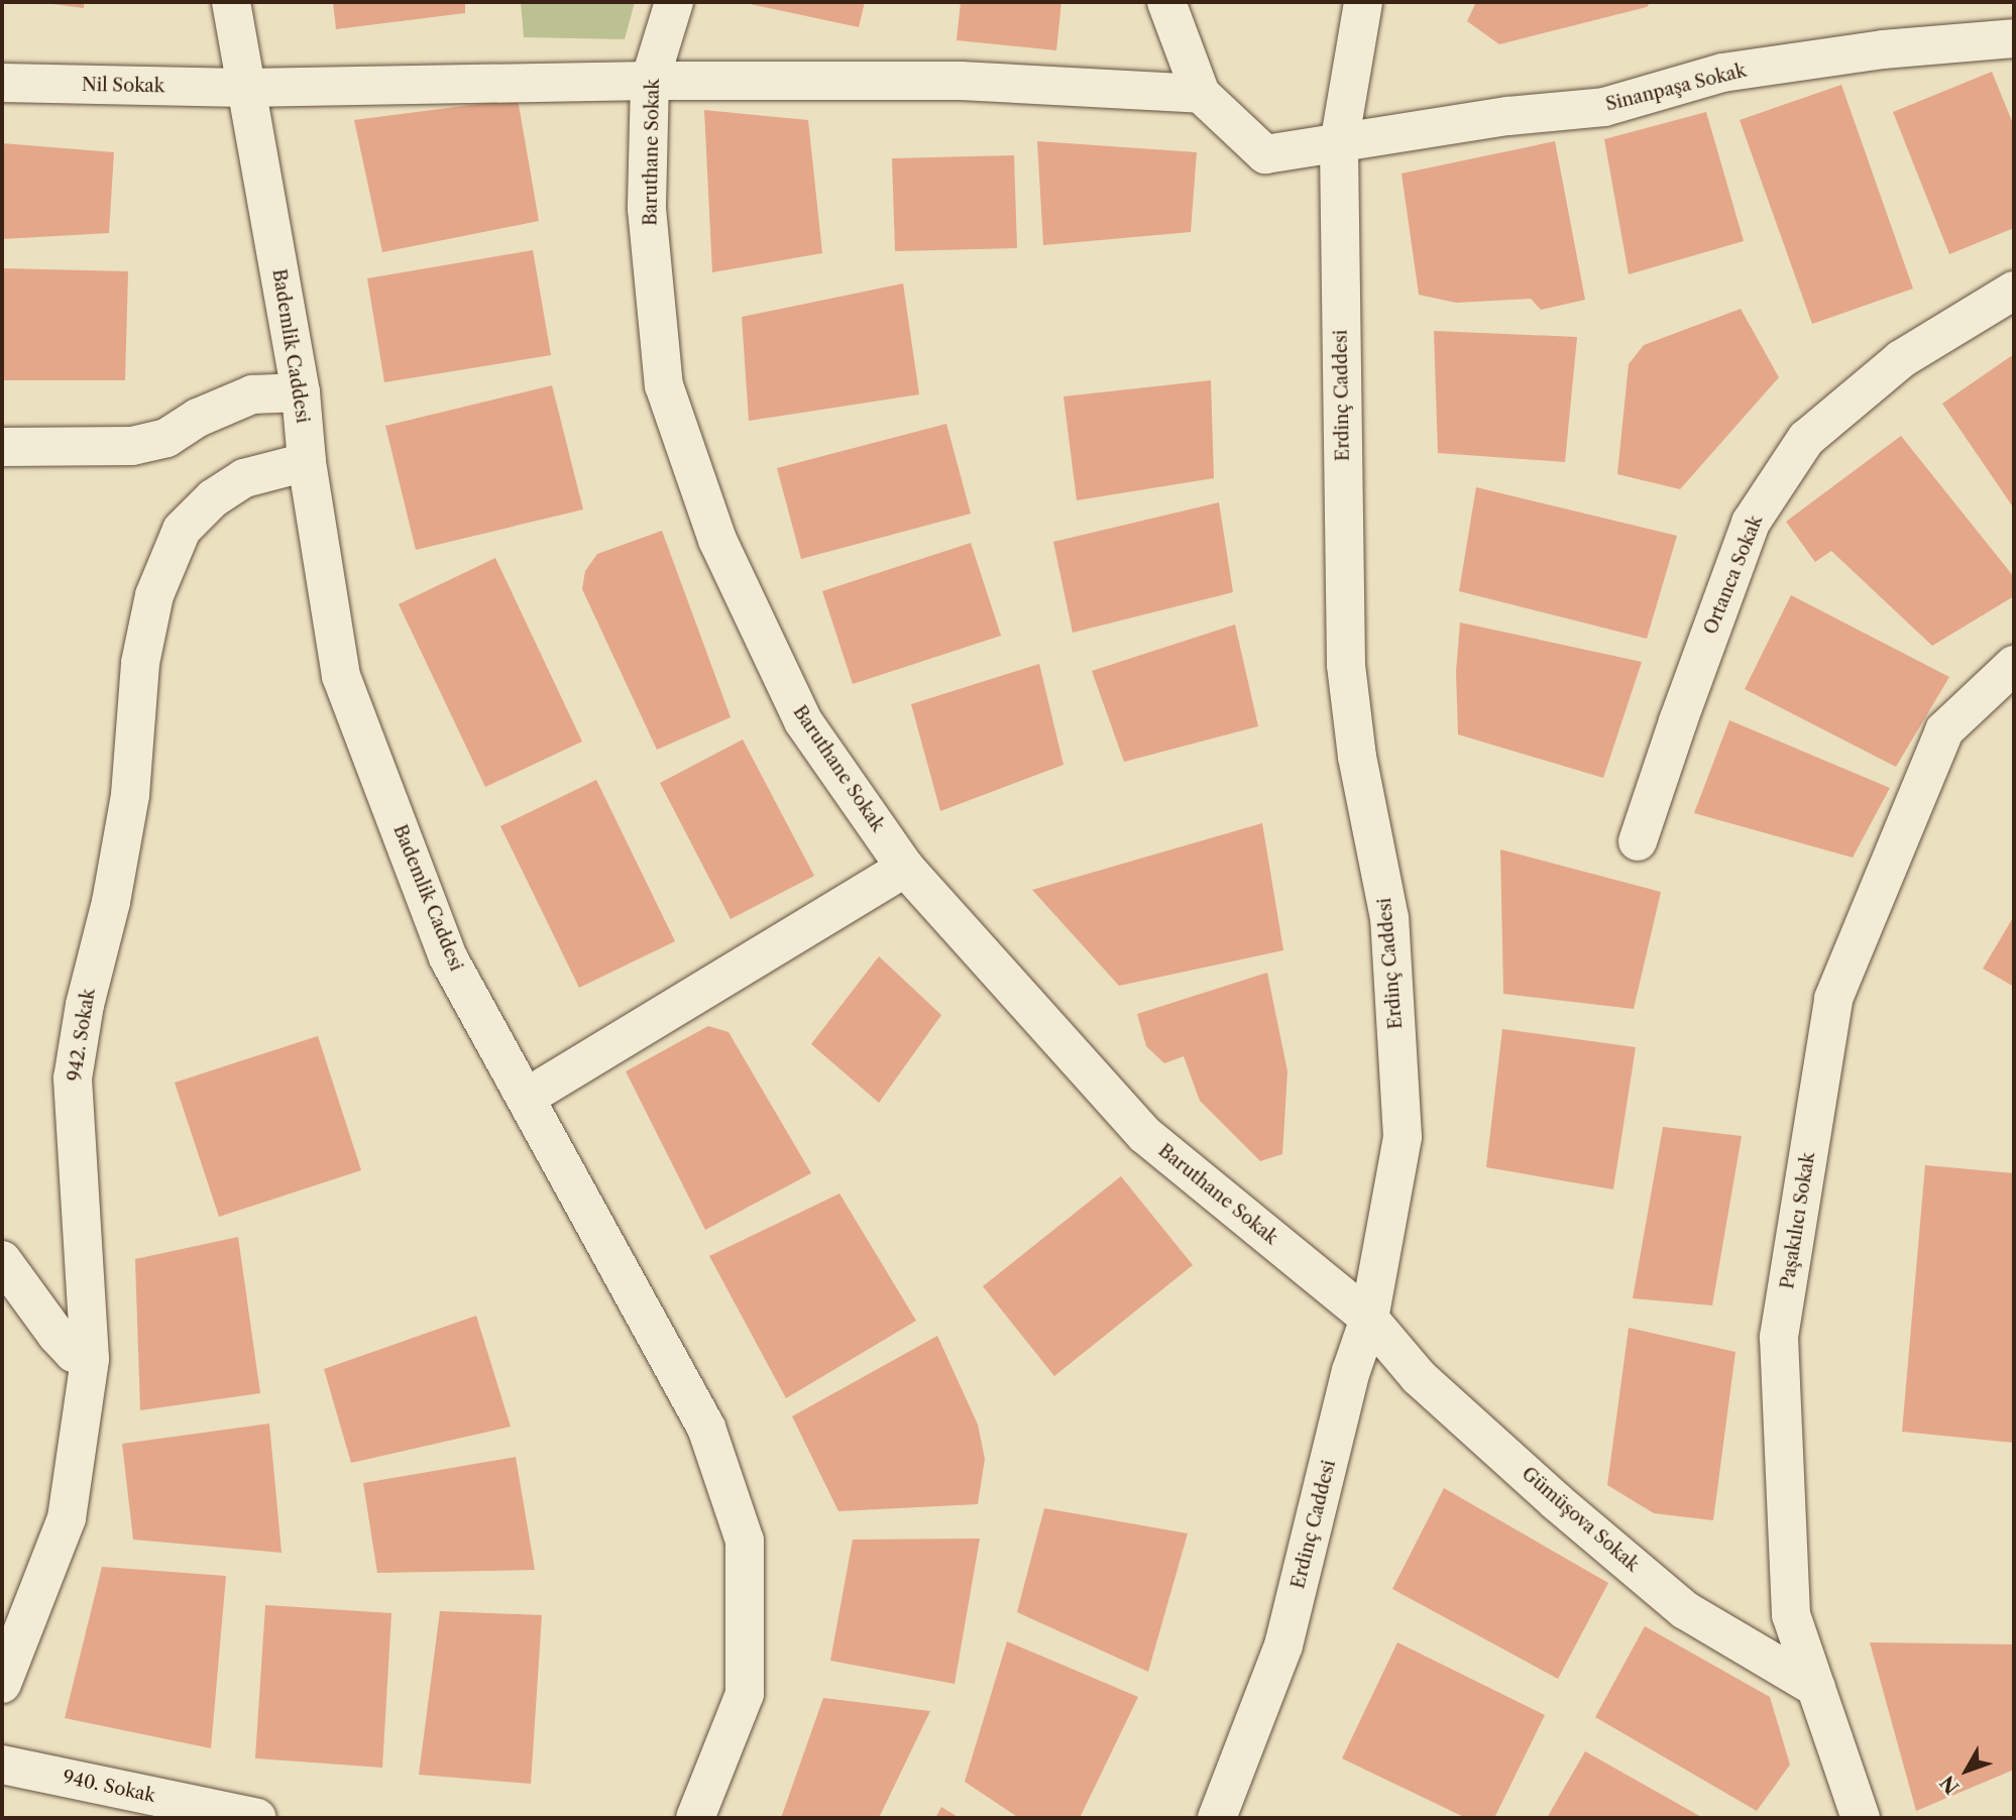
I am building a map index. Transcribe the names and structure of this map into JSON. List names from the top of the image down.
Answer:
{
  "streets": {
    "street": [
      "Nil Sokak",
      "Sinanpaşa Sokak",
      "Baruthane Sokak",
      "Bademlik Caddesi",
      "Erdinç Caddesi",
      "Ortanca Sokak",
      "942. Sokak",
      "Paşakılıcı Sokak",
      "Gümüşova Sokak",
      "940. Sokak"
    ]
  },
  "crossings": [
    ["Nil Sokak", "Sinanpaşa Sokak"],
    ["Nil Sokak", "Baruthane Sokak"],
    ["Nil Sokak", "Bademlik Caddesi"],
    ["Sinanpaşa Sokak", "Erdinç Caddesi"],
    ["Baruthane Sokak", "Erdinç Caddesi"],
    ["Baruthane Sokak", "Gümüşova Sokak"],
    ["Bademlik Caddesi", "942. Sokak"],
    ["Erdinç Caddesi", "Gümüşova Sokak"],
    ["Paşakılıcı Sokak", "Gümüşova Sokak"]
  ],
  "north": "bottom left"
}
